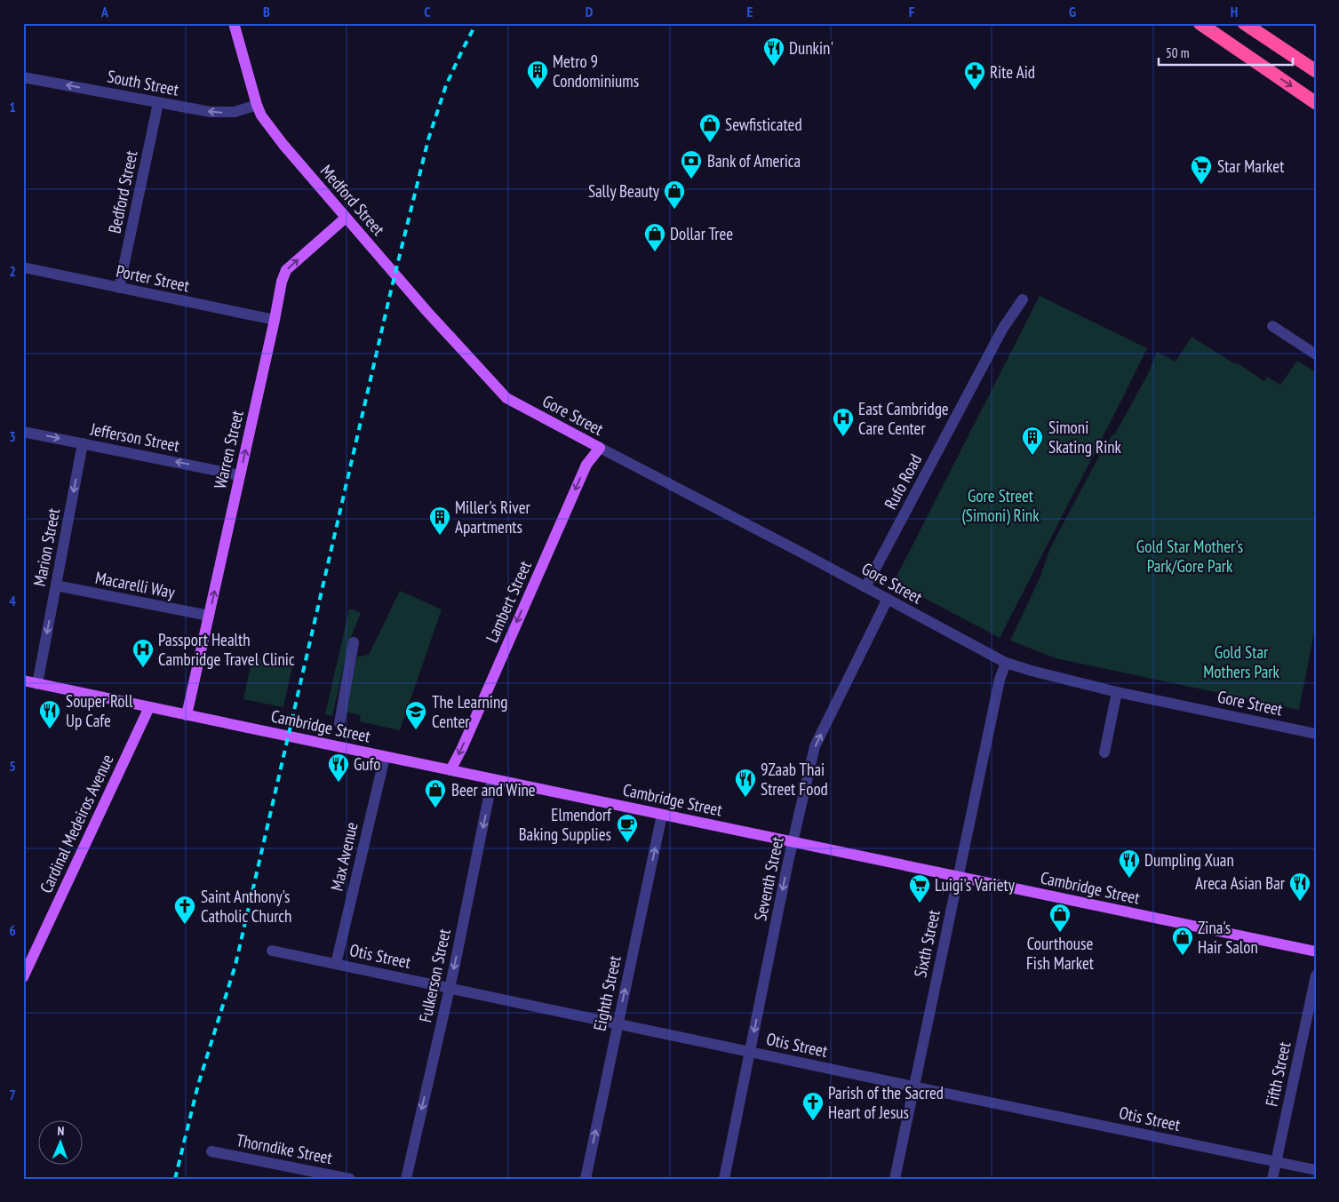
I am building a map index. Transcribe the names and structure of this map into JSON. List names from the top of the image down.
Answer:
{
  "streets": {
    "main road": [
      "Medford Street",
      "Gore Street",
      "Warren Street",
      "Lambert Street",
      "Cambridge Street",
      "Cardinal Medeiros Avenue"
    ],
    "street": [
      "South Street",
      "Bedford Street",
      "Porter Street",
      "Jefferson Street",
      "Rufo Road",
      "Marion Street",
      "Macarelli Way",
      "Max Avenue",
      "Seventh Street",
      "Sixth Street",
      "Otis Street",
      "Fulkerson Street",
      "Eighth Street",
      "Fifth Street",
      "Thorndike Street"
    ]
  },
  "crossings": [
    ["South Street", "Bedford Street"],
    ["South Street", "Medford Street"],
    ["Bedford Street", "Porter Street"],
    ["Medford Street", "Gore Street"],
    ["Medford Street", "Warren Street"],
    ["Porter Street", "Warren Street"],
    ["Gore Street", "Rufo Road"],
    ["Gore Street", "Lambert Street"],
    ["Gore Street", "Seventh Street"],
    ["Gore Street", "Sixth Street"],
    ["Jefferson Street", "Warren Street"],
    ["Jefferson Street", "Marion Street"],
    ["Warren Street", "Macarelli Way"],
    ["Warren Street", "Cambridge Street"],
    ["Marion Street", "Macarelli Way"],
    ["Marion Street", "Cambridge Street"],
    ["Lambert Street", "Cambridge Street"],
    ["Cambridge Street", "Cardinal Medeiros Avenue"],
    ["Cambridge Street", "Max Avenue"],
    ["Cambridge Street", "Seventh Street"],
    ["Cambridge Street", "Sixth Street"],
    ["Cambridge Street", "Fulkerson Street"],
    ["Cambridge Street", "Eighth Street"],
    ["Max Avenue", "Otis Street"],
    ["Seventh Street", "Otis Street"],
    ["Sixth Street", "Otis Street"],
    ["Otis Street", "Fulkerson Street"],
    ["Otis Street", "Eighth Street"],
    ["Otis Street", "Fifth Street"]
  ],
  "one_way": [
    "South Street",
    "Warren Street",
    "Marion Street",
    "Lambert Street",
    "Fulkerson Street",
    "Eighth Street"
  ],
  "parks": ["Gore Street (Simoni) Rink", "Gold Star Mother's Park/Gore Park", "Gold Star Mothers Park"],
  "places": {
    "restaurant": [
      "Dunkin'",
      "Souper Roll Up Cafe",
      "Gufo",
      "9Zaab Thai Street Food",
      "Dumpling Xuan",
      "Areca Asian Bar"
    ],
    "building": ["Metro 9 Condominiums", "Simoni Skating Rink", "Miller's River Apartments"],
    "pharmacy": ["Rite Aid"],
    "shop": [
      "Sewfisticated",
      "Sally Beauty",
      "Dollar Tree",
      "Beer and Wine",
      "Courthouse Fish Market",
      "Zina's Hair Salon"
    ],
    "bank": ["Bank of America"],
    "supermarket": ["Star Market", "Luigi's Variety"],
    "hospital": ["East Cambridge Care Center", "Passport Health Cambridge Travel Clinic"],
    "school or university": ["The Learning Center"],
    "cafe": ["Elmendorf Baking Supplies"],
    "church": ["Saint Anthony's Catholic Church", "Parish of the Sacred Heart of Jesus"]
  },
  "scale_bar": "50 m",
  "north": "top",
  "grid": {
    "columns": [
      "A",
      "B",
      "C",
      "D",
      "E",
      "F",
      "G",
      "H"
    ],
    "rows": [
      "1",
      "2",
      "3",
      "4",
      "5",
      "6",
      "7"
    ]
  }
}
